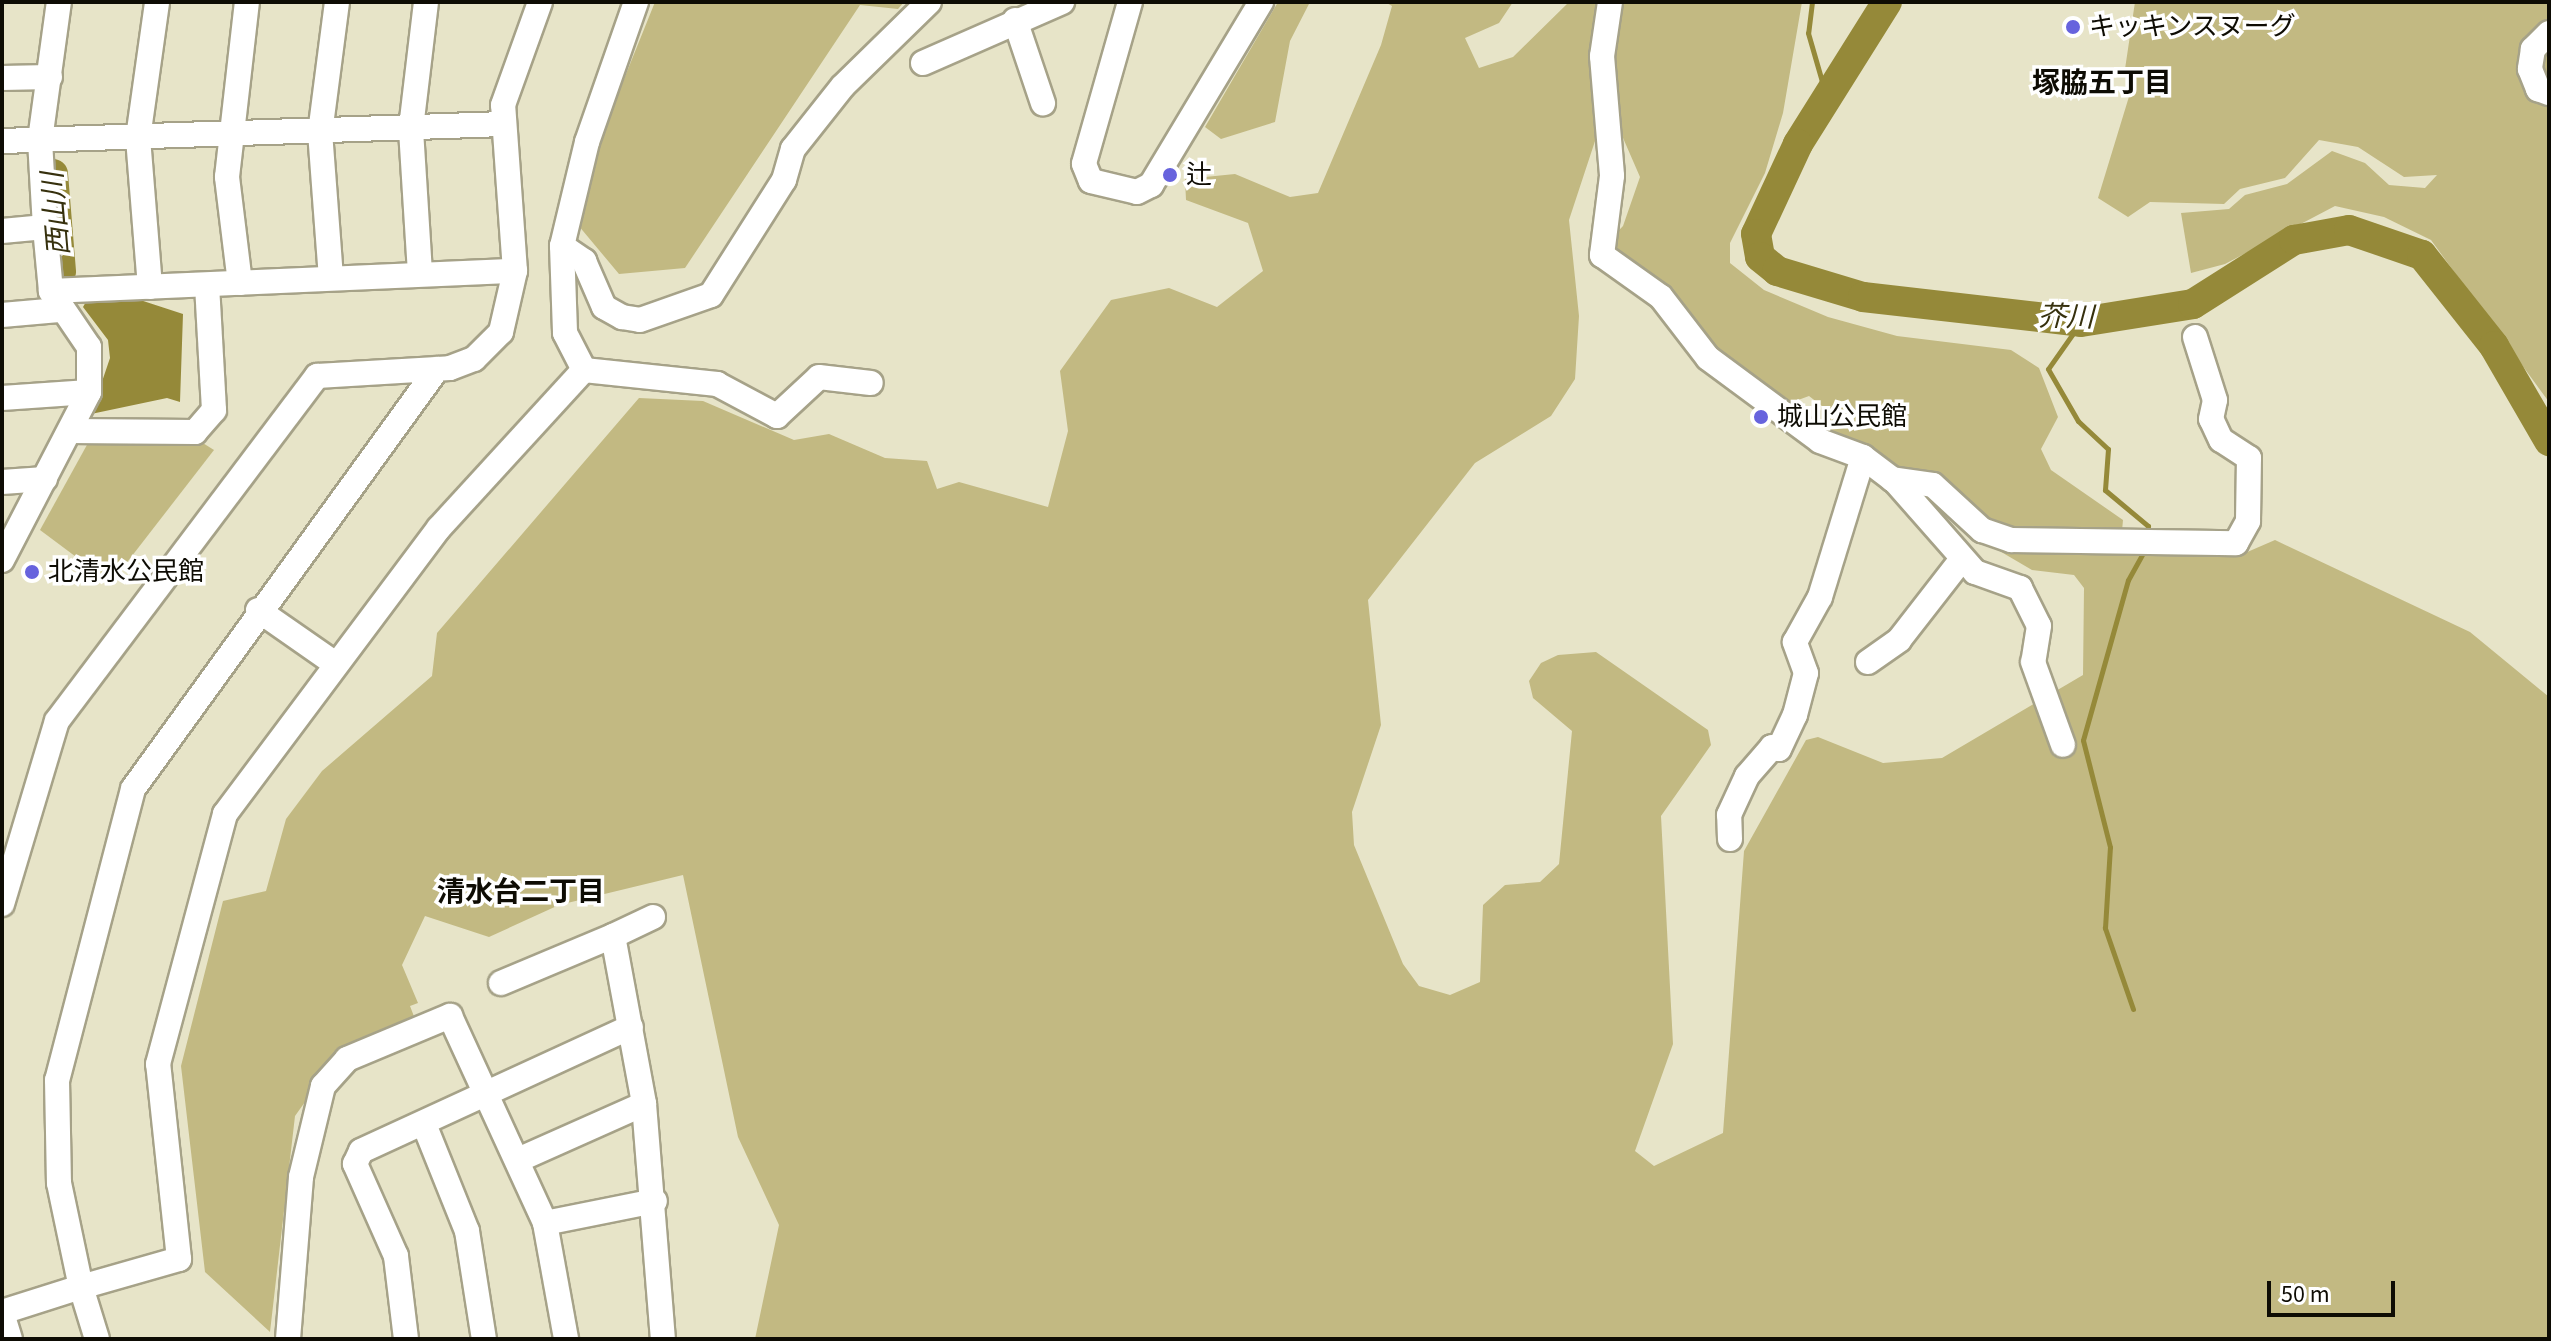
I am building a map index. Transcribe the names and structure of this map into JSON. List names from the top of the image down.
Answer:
{
  "districts": ["塚脇五丁目", "清水台二丁目"],
  "water": ["西山川", "芥川"],
  "places": [
    "キッキンスヌーグ",
    "辻",
    "城山公民館",
    "北清水公民館"
  ],
  "scale_bar": "50 m"
}
